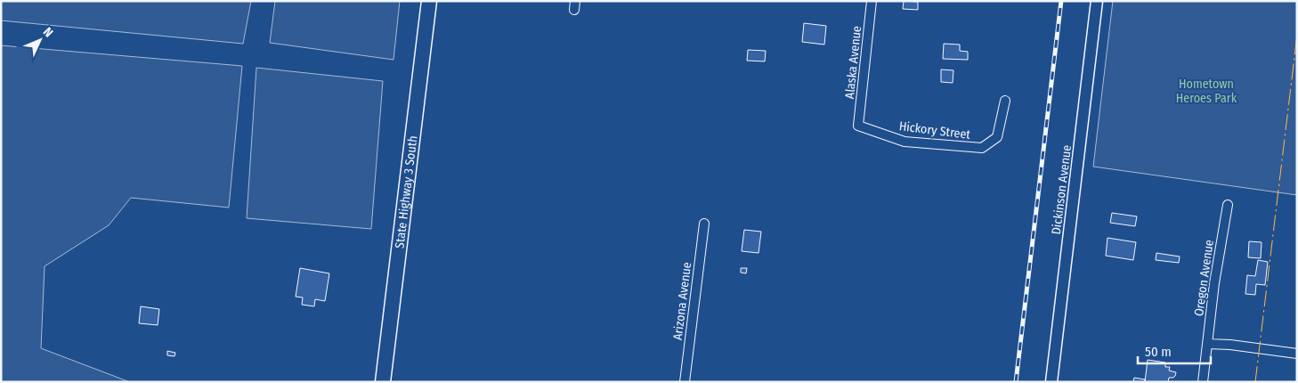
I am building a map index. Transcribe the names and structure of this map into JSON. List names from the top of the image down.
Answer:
{
  "streets": {
    "main road": ["State Highway 3 South"],
    "street": [
      "Alaska Avenue",
      "Hickory Street",
      "Dickinson Avenue",
      "Oregon Avenue",
      "Arizona Avenue"
    ]
  },
  "crossings": [
    ["Alaska Avenue", "Hickory Street"]
  ],
  "parks": ["Hometown Heroes Park"],
  "scale_bar": "50 m",
  "north": "top right"
}
